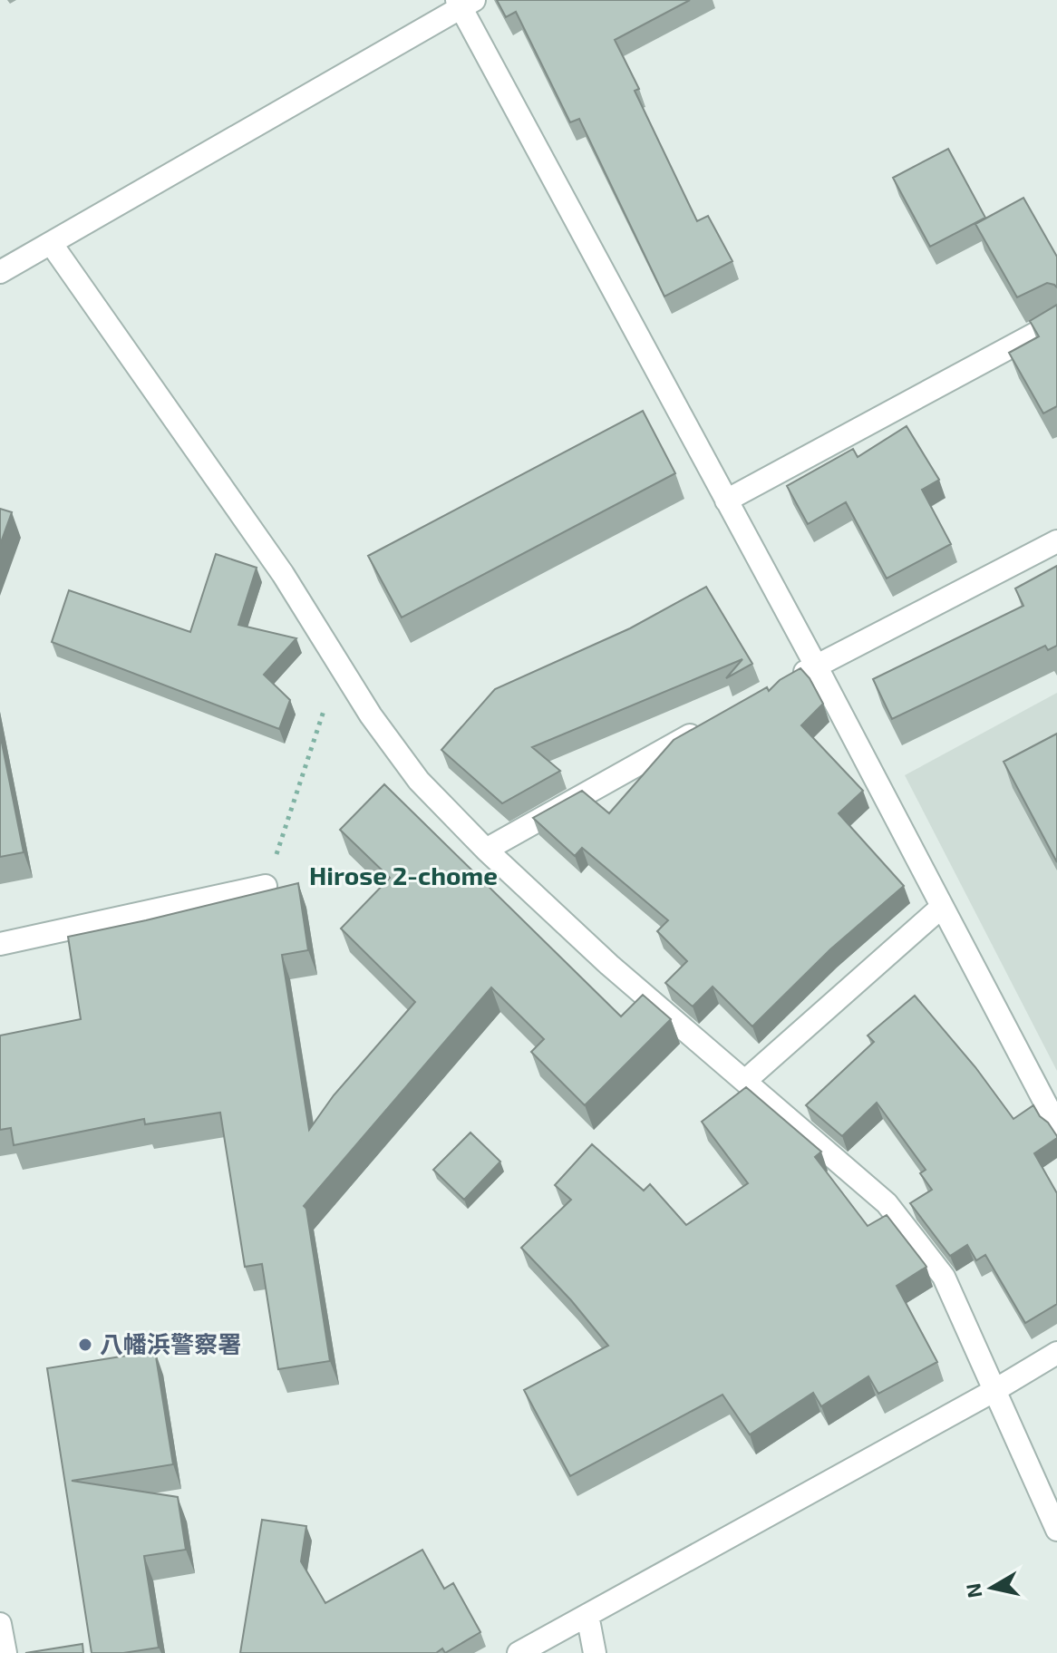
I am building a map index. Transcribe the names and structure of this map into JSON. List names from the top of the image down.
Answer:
{
  "districts": ["Hirose 2-chome"],
  "places": ["八幡浜警察署"],
  "north": "left"
}
